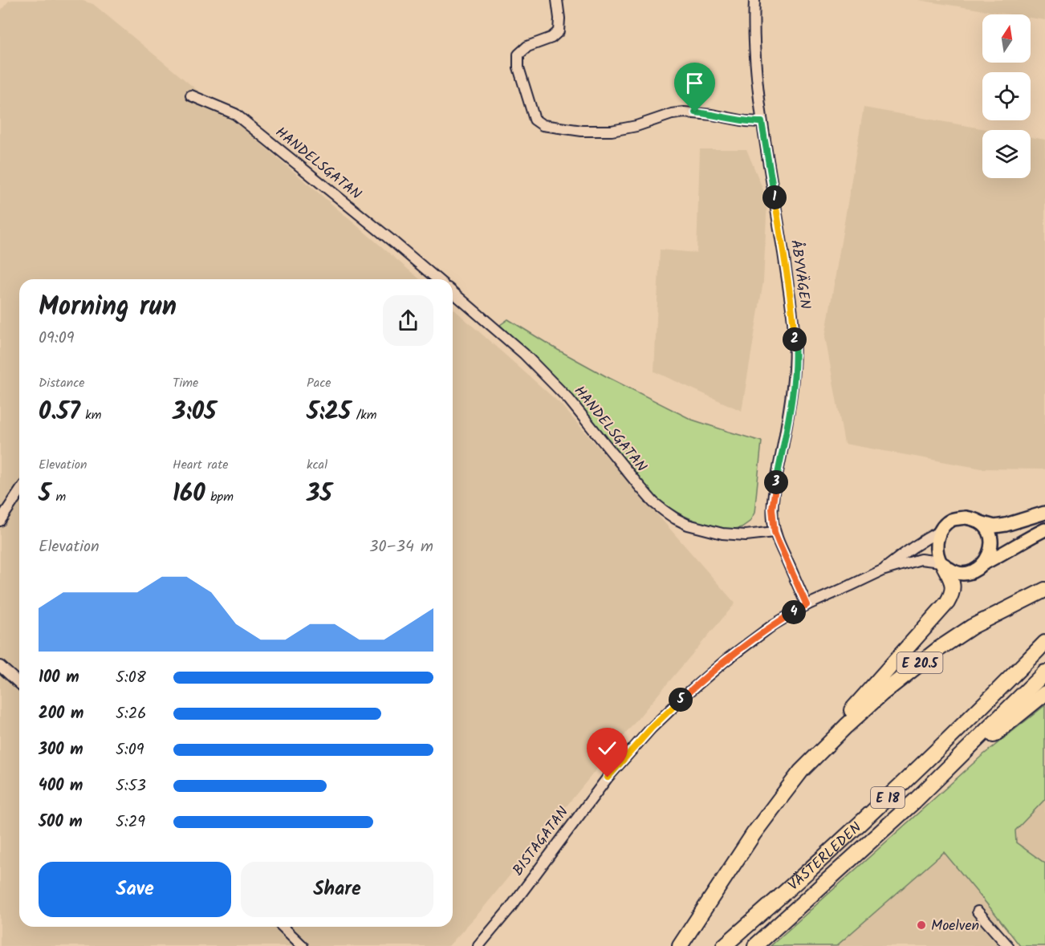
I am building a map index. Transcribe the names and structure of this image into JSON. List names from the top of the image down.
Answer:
{
  "streets": {
    "highway": ["E 20.5", "E 18", "VÄSTERLEDEN"],
    "street": ["HANDELSGATAN", "ÅBYVÄGEN", "BISTAGATAN"]
  },
  "crossings": [
    ["HANDELSGATAN", "ÅBYVÄGEN"],
    ["ÅBYVÄGEN", "BISTAGATAN"],
    ["E 20.5", "BISTAGATAN"]
  ],
  "places": ["Moelven"],
  "north": "top",
  "page": {
    "pins": [
      "1",
      "2",
      "3",
      "4",
      "5"
    ],
    "heading": ["Morning run", "09:09"],
    "stats": [
      ["Distance", "0.57 km"],
      ["Time", "3:05"],
      ["Pace", "5:25 /km"],
      ["Elevation", "5 m"],
      ["Heart rate", "160 bpm"],
      ["kcal", "35"]
    ],
    "chart": ["Elevation", "30–34 m"],
    "list": [
      {
        "name": "100 m",
        "note": "5:08"
      },
      {
        "name": "200 m",
        "note": "5:26"
      },
      {
        "name": "300 m",
        "note": "5:09"
      },
      {
        "name": "400 m",
        "note": "5:53"
      },
      {
        "name": "500 m",
        "note": "5:29"
      }
    ],
    "buttons": ["Save", "Share"]
  }
}
